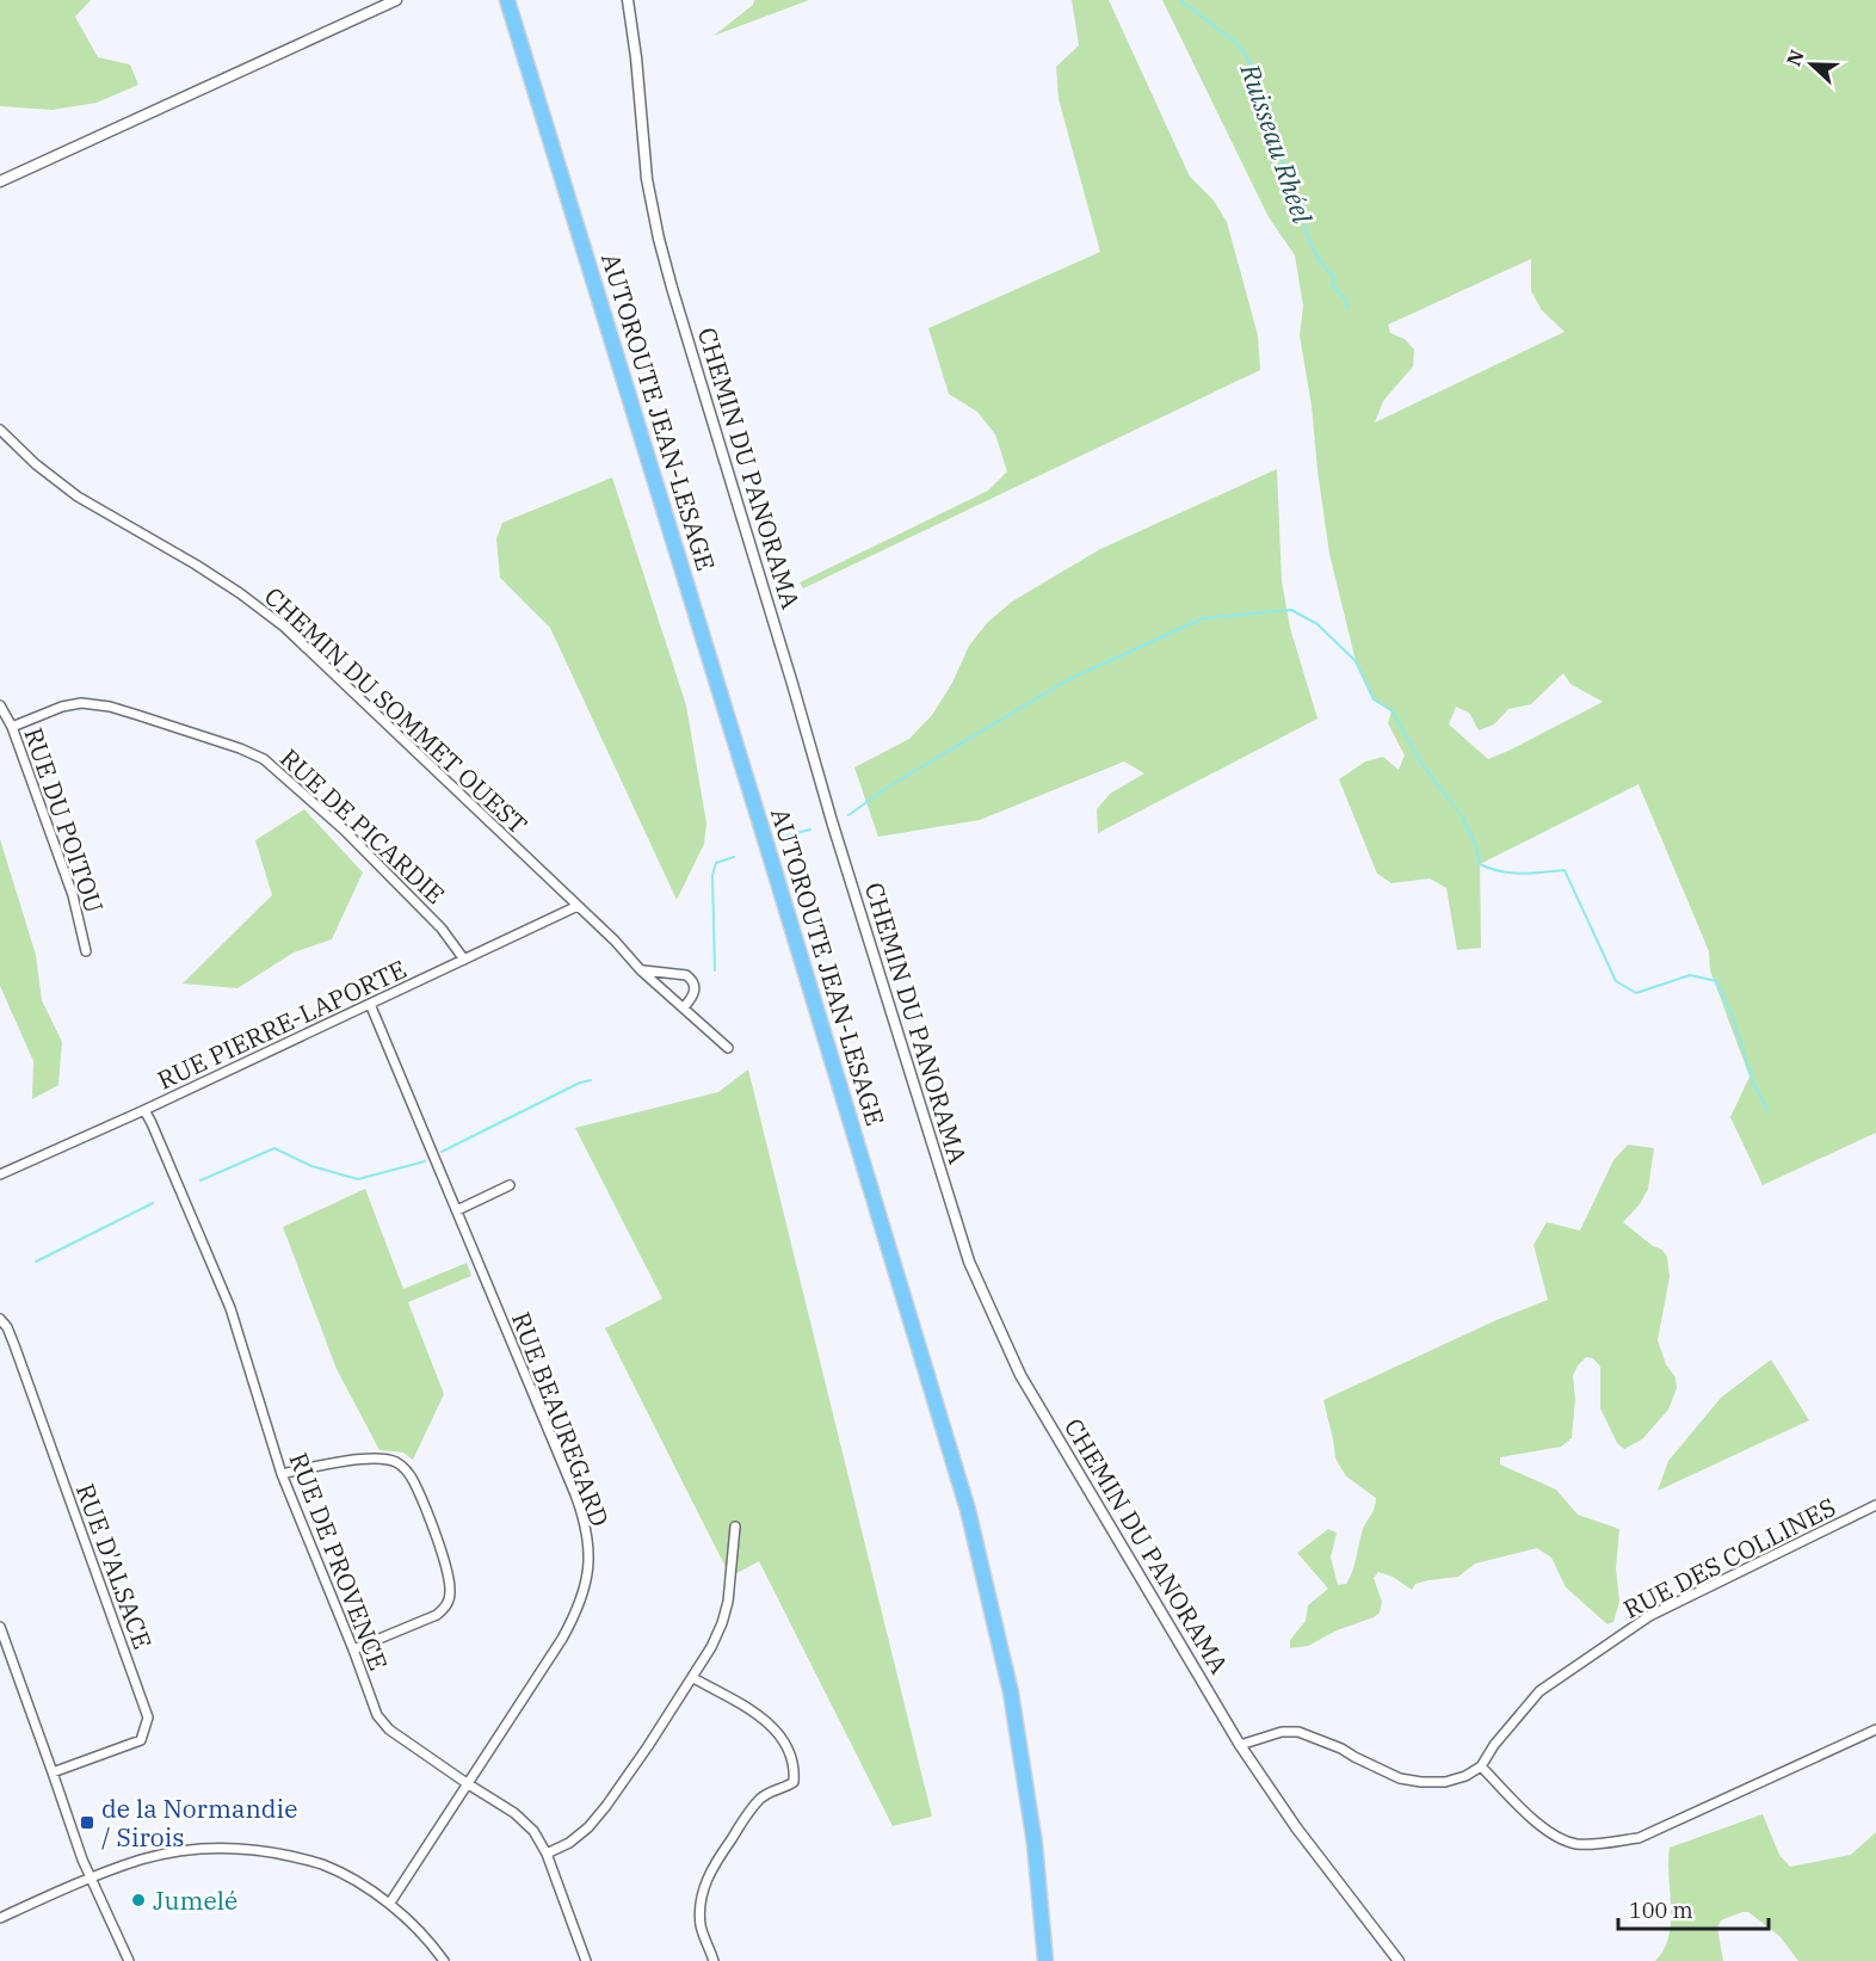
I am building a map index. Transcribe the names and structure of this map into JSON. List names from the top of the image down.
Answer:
{
  "streets": {
    "highway": ["AUTOROUTE JEAN-LESAGE"],
    "street": [
      "CHEMIN DU PANORAMA",
      "CHEMIN DU SOMMET OUEST",
      "RUE DU POITOU",
      "RUE DE PICARDIE",
      "RUE PIERRE-LAPORTE",
      "RUE BEAUREGARD",
      "RUE DES COLLINES",
      "RUE DE PROVENCE",
      "RUE D'ALSACE"
    ]
  },
  "crossings": [
    ["CHEMIN DU SOMMET OUEST", "RUE PIERRE-LAPORTE"],
    ["RUE DU POITOU", "RUE DE PICARDIE"],
    ["RUE DE PICARDIE", "RUE PIERRE-LAPORTE"],
    ["RUE PIERRE-LAPORTE", "RUE BEAUREGARD"],
    ["RUE PIERRE-LAPORTE", "RUE DE PROVENCE"],
    ["RUE BEAUREGARD", "RUE DE PROVENCE"]
  ],
  "water": ["Ruisseau Rhéel"],
  "places": {
    "transit": ["de la Normandie / Sirois"],
    "other": ["Jumelé"]
  },
  "scale_bar": "100 m",
  "north": "left"
}
